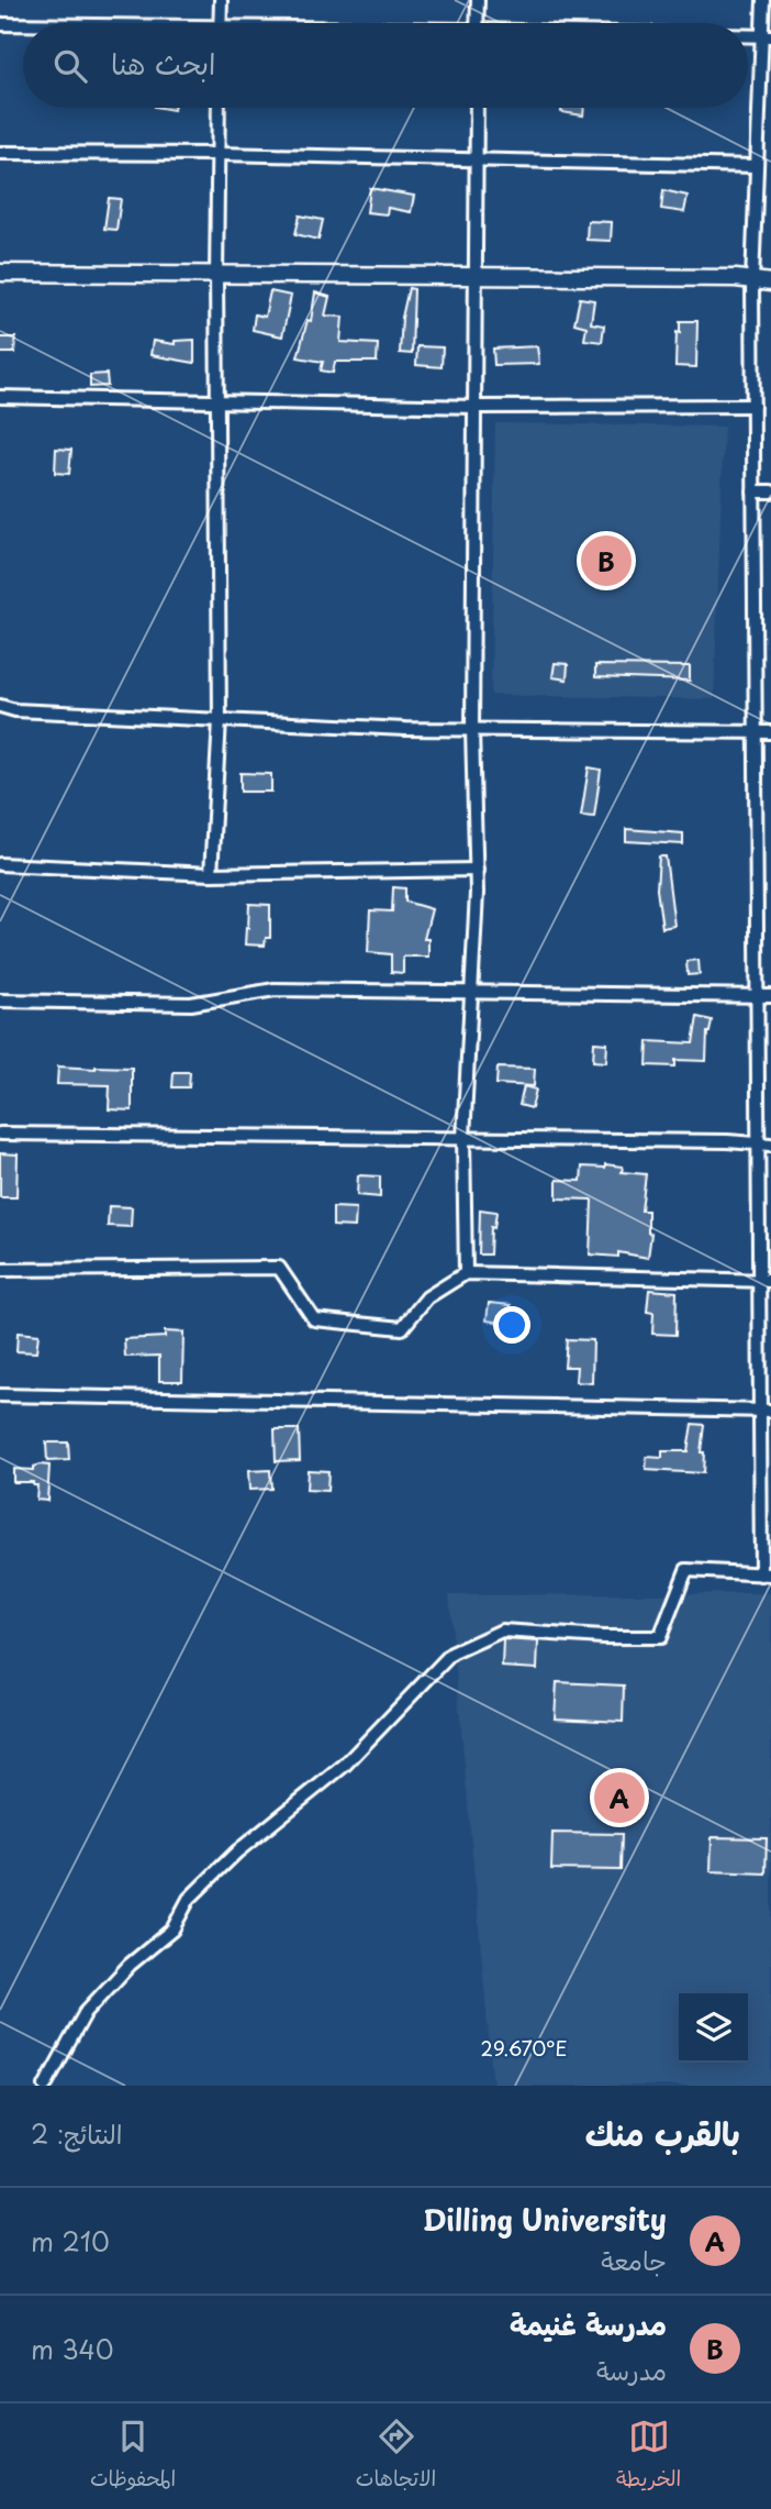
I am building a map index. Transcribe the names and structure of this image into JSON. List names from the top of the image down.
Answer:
{
  "page": {
    "search": "ابحث هنا",
    "pins": ["B", "A"],
    "heading": ["بالقرب منك", "النتائج: 2"],
    "list": [
      {
        "mark": "A",
        "name": "Dilling University",
        "note": "جامعة",
        "value": "210 m"
      },
      {
        "mark": "B",
        "name": "مدرسة غنيمة",
        "note": "مدرسة",
        "value": "340 m"
      }
    ],
    "nav": ["الخريطة", "الاتجاهات", "المحفوظات"]
  },
  "coordinates": ["29.670°E"]
}
